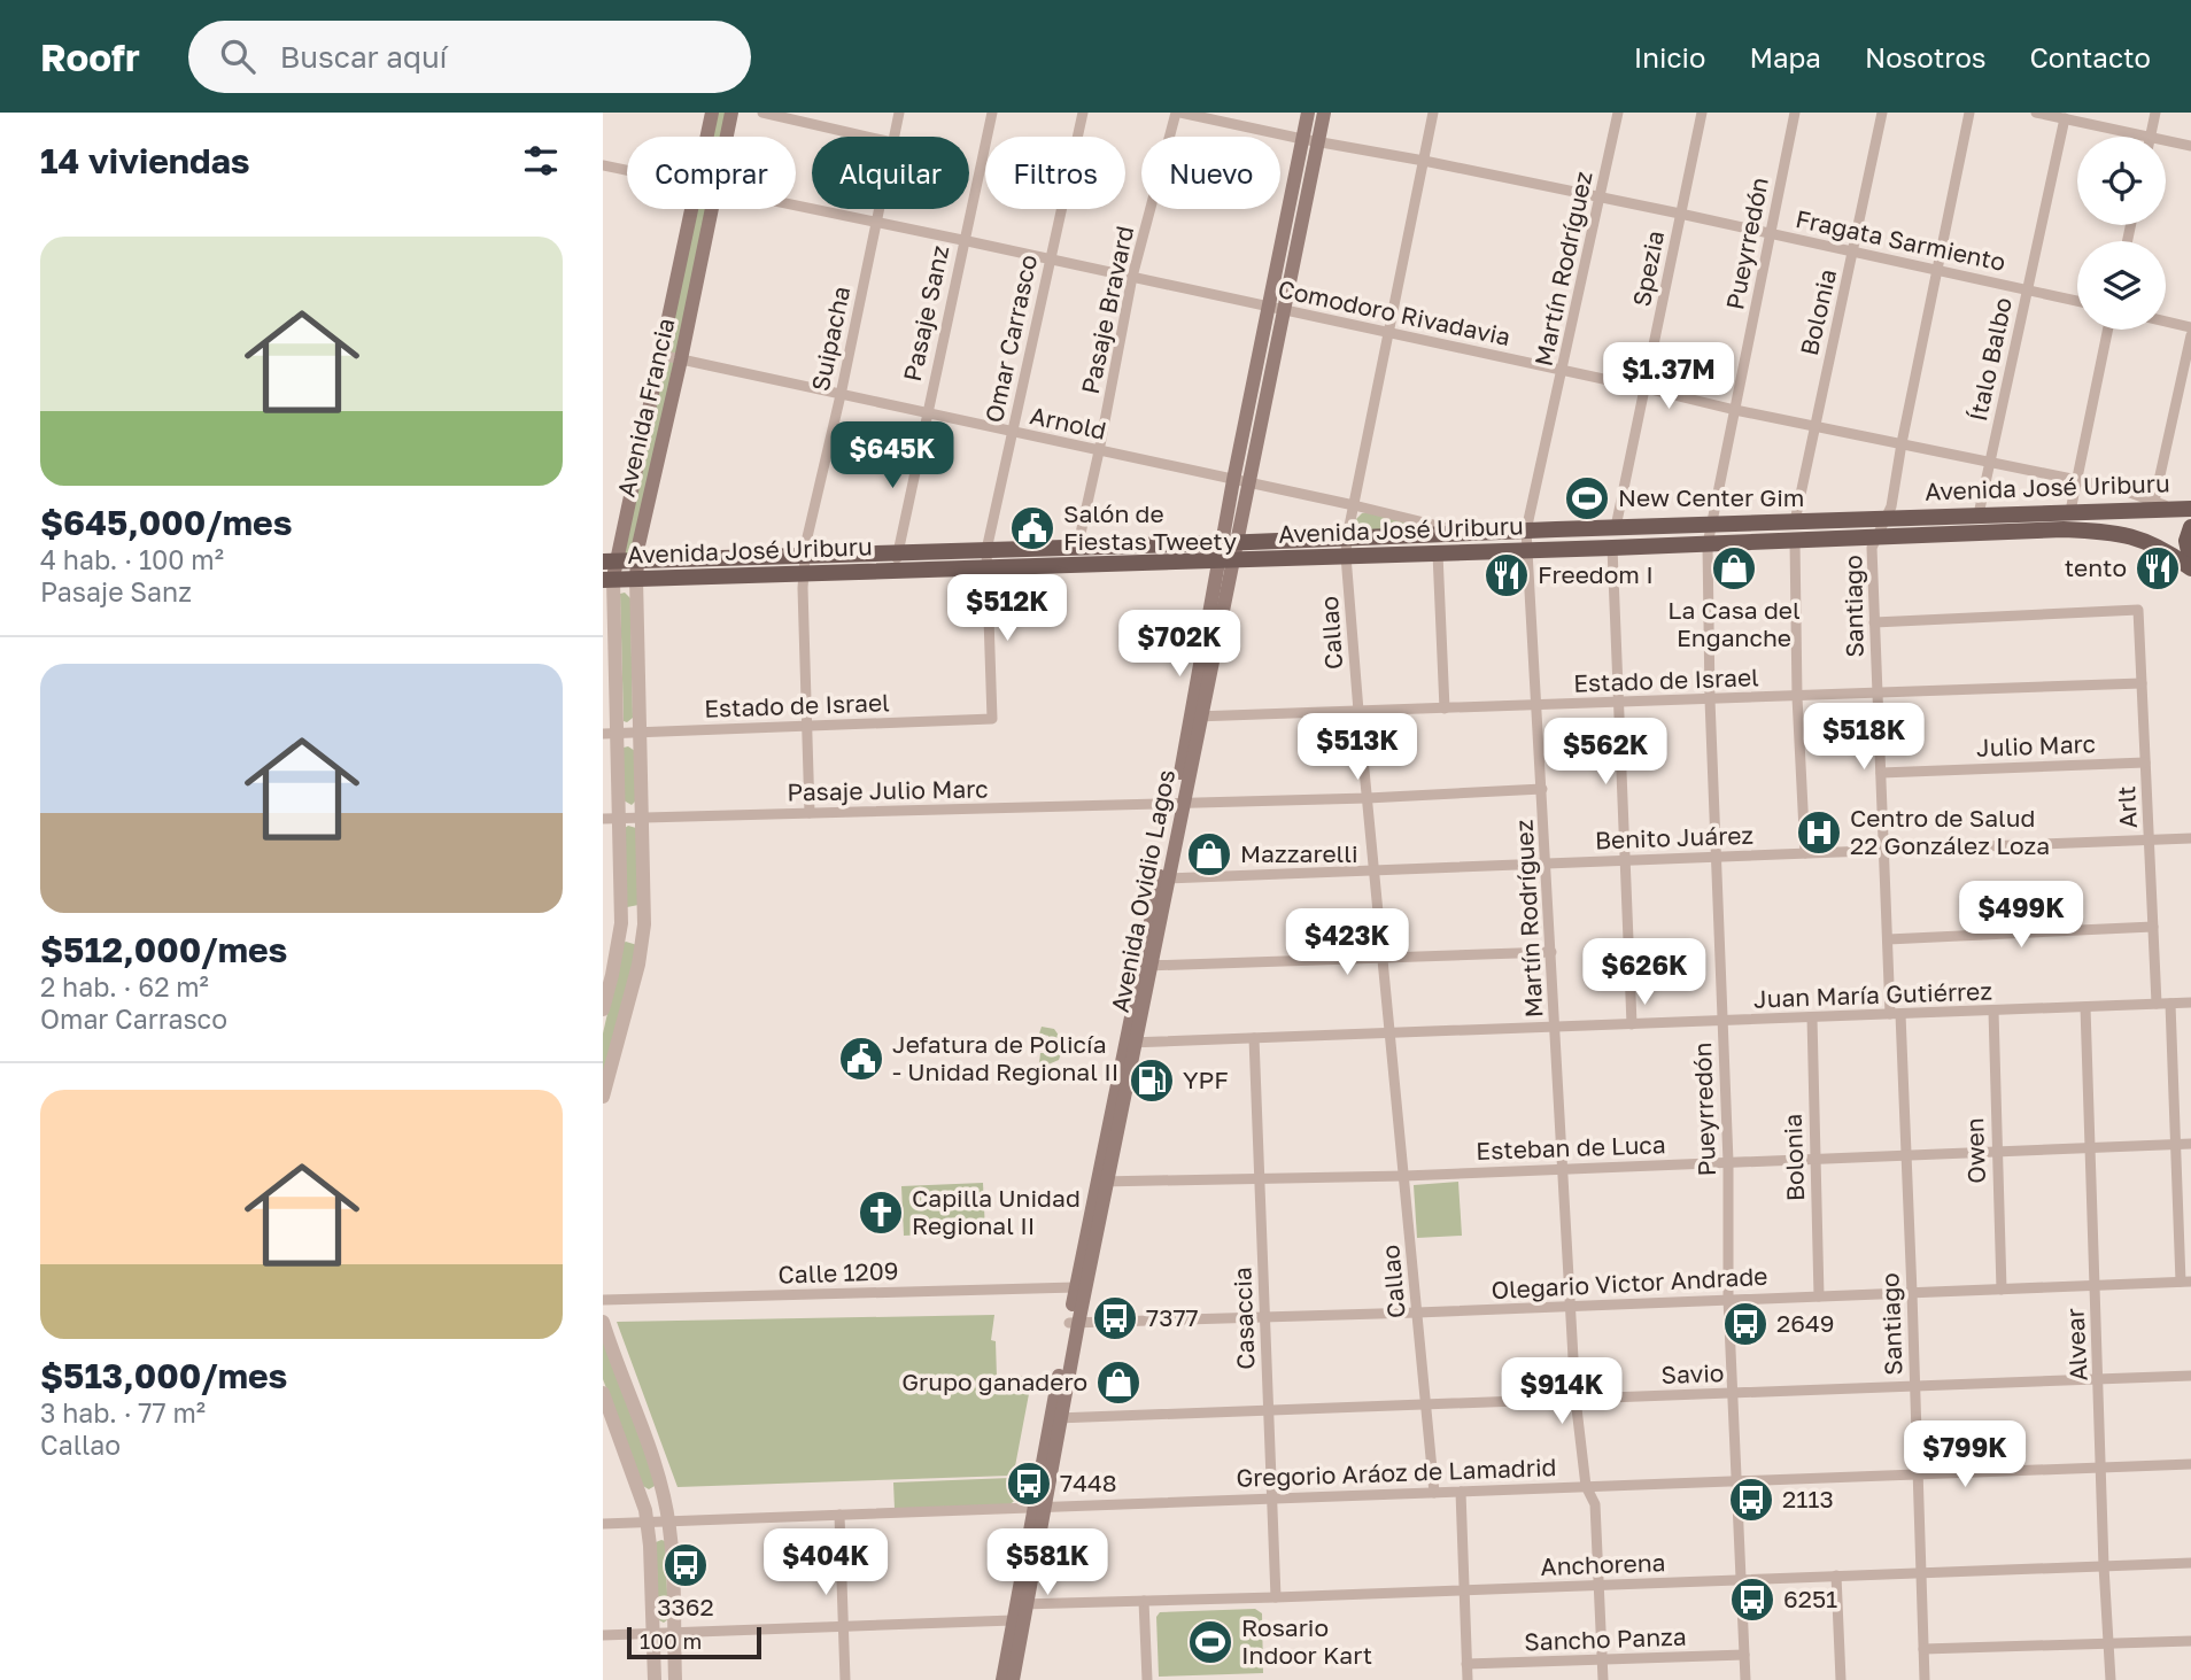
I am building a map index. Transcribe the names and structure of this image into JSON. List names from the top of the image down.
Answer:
{
  "streets": {
    "main road": ["Avenida Francia", "Avenida José Uriburu", "Avenida Ovidio Lagos"],
    "street": [
      "Fragata Sarmiento",
      "Pueyrredón",
      "Martín Rodríguez",
      "Spezia",
      "Pasaje Bravard",
      "Bolonia",
      "Pasaje Sanz",
      "Comodoro Rivadavia",
      "Suipacha",
      "Omar Carrasco",
      "Ítalo Balbo",
      "Arnold",
      "Santiago",
      "Callao",
      "Estado de Israel",
      "Julio Marc",
      "Pasaje Julio Marc",
      "Arlt",
      "Benito Juárez",
      "Juan María Gutiérrez",
      "Esteban de Luca",
      "Owen",
      "Calle 1209",
      "Olegario Victor Andrade",
      "Casaccia",
      "Alvear",
      "Savio",
      "Gregorio Aráoz de Lamadrid",
      "Anchorena",
      "Sancho Panza"
    ]
  },
  "crossings": [
    ["Fragata Sarmiento", "Pueyrredón"],
    ["Fragata Sarmiento", "Martín Rodríguez"],
    ["Fragata Sarmiento", "Spezia"],
    ["Fragata Sarmiento", "Pasaje Bravard"],
    ["Fragata Sarmiento", "Bolonia"],
    ["Fragata Sarmiento", "Ítalo Balbo"],
    ["Fragata Sarmiento", "Santiago"],
    ["Fragata Sarmiento", "Callao"],
    ["Fragata Sarmiento", "Avenida Ovidio Lagos"],
    ["Pueyrredón", "Comodoro Rivadavia"],
    ["Pueyrredón", "Avenida José Uriburu"],
    ["Pueyrredón", "Estado de Israel"],
    ["Pueyrredón", "Benito Juárez"],
    ["Pueyrredón", "Juan María Gutiérrez"],
    ["Pueyrredón", "Esteban de Luca"],
    ["Pueyrredón", "Olegario Victor Andrade"],
    ["Pueyrredón", "Savio"],
    ["Pueyrredón", "Gregorio Aráoz de Lamadrid"],
    ["Pueyrredón", "Anchorena"],
    ["Pueyrredón", "Sancho Panza"],
    ["Martín Rodríguez", "Comodoro Rivadavia"],
    ["Martín Rodríguez", "Avenida José Uriburu"],
    ["Martín Rodríguez", "Estado de Israel"],
    ["Martín Rodríguez", "Pasaje Julio Marc"],
    ["Martín Rodríguez", "Benito Juárez"],
    ["Martín Rodríguez", "Juan María Gutiérrez"],
    ["Martín Rodríguez", "Esteban de Luca"],
    ["Martín Rodríguez", "Olegario Victor Andrade"],
    ["Martín Rodríguez", "Savio"],
    ["Martín Rodríguez", "Gregorio Aráoz de Lamadrid"],
    ["Martín Rodríguez", "Anchorena"],
    ["Martín Rodríguez", "Sancho Panza"],
    ["Spezia", "Comodoro Rivadavia"],
    ["Spezia", "Avenida José Uriburu"],
    ["Pasaje Bravard", "Comodoro Rivadavia"],
    ["Pasaje Bravard", "Arnold"],
    ["Pasaje Bravard", "Avenida José Uriburu"],
    ["Bolonia", "Comodoro Rivadavia"],
    ["Bolonia", "Avenida José Uriburu"],
    ["Bolonia", "Juan María Gutiérrez"],
    ["Bolonia", "Esteban de Luca"],
    ["Bolonia", "Olegario Victor Andrade"],
    ["Pasaje Sanz", "Comodoro Rivadavia"],
    ["Pasaje Sanz", "Arnold"],
    ["Pasaje Sanz", "Avenida José Uriburu"],
    ["Comodoro Rivadavia", "Suipacha"],
    ["Comodoro Rivadavia", "Omar Carrasco"],
    ["Comodoro Rivadavia", "Ítalo Balbo"],
    ["Comodoro Rivadavia", "Avenida José Uriburu"],
    ["Comodoro Rivadavia", "Santiago"],
    ["Comodoro Rivadavia", "Callao"],
    ["Comodoro Rivadavia", "Avenida Ovidio Lagos"],
    ["Suipacha", "Arnold"],
    ["Suipacha", "Avenida José Uriburu"],
    ["Suipacha", "Estado de Israel"],
    ["Suipacha", "Pasaje Julio Marc"],
    ["Omar Carrasco", "Arnold"],
    ["Omar Carrasco", "Avenida José Uriburu"],
    ["Omar Carrasco", "Estado de Israel"],
    ["Ítalo Balbo", "Avenida José Uriburu"],
    ["Avenida Francia", "Arnold"],
    ["Avenida Francia", "Avenida José Uriburu"],
    ["Avenida Francia", "Estado de Israel"],
    ["Avenida Francia", "Pasaje Julio Marc"],
    ["Arnold", "Avenida José Uriburu"],
    ["Arnold", "Callao"],
    ["Arnold", "Avenida Ovidio Lagos"],
    ["Avenida José Uriburu", "Santiago"],
    ["Avenida José Uriburu", "Callao"],
    ["Avenida José Uriburu", "Avenida Ovidio Lagos"],
    ["Santiago", "Estado de Israel"],
    ["Santiago", "Julio Marc"],
    ["Santiago", "Arlt"],
    ["Santiago", "Benito Juárez"],
    ["Santiago", "Juan María Gutiérrez"],
    ["Santiago", "Esteban de Luca"],
    ["Santiago", "Olegario Victor Andrade"],
    ["Santiago", "Savio"],
    ["Santiago", "Gregorio Aráoz de Lamadrid"],
    ["Santiago", "Anchorena"],
    ["Callao", "Estado de Israel"],
    ["Callao", "Pasaje Julio Marc"],
    ["Callao", "Benito Juárez"],
    ["Callao", "Juan María Gutiérrez"],
    ["Callao", "Esteban de Luca"],
    ["Callao", "Olegario Victor Andrade"],
    ["Callao", "Savio"],
    ["Callao", "Gregorio Aráoz de Lamadrid"],
    ["Estado de Israel", "Arlt"],
    ["Estado de Israel", "Avenida Ovidio Lagos"],
    ["Julio Marc", "Arlt"],
    ["Pasaje Julio Marc", "Avenida Ovidio Lagos"],
    ["Arlt", "Benito Juárez"],
    ["Arlt", "Juan María Gutiérrez"],
    ["Benito Juárez", "Avenida Ovidio Lagos"],
    ["Avenida Ovidio Lagos", "Juan María Gutiérrez"],
    ["Avenida Ovidio Lagos", "Esteban de Luca"],
    ["Avenida Ovidio Lagos", "Calle 1209"],
    ["Avenida Ovidio Lagos", "Olegario Victor Andrade"],
    ["Avenida Ovidio Lagos", "Savio"],
    ["Avenida Ovidio Lagos", "Gregorio Aráoz de Lamadrid"],
    ["Avenida Ovidio Lagos", "Anchorena"],
    ["Juan María Gutiérrez", "Owen"],
    ["Juan María Gutiérrez", "Casaccia"],
    ["Juan María Gutiérrez", "Alvear"],
    ["Esteban de Luca", "Owen"],
    ["Esteban de Luca", "Casaccia"],
    ["Esteban de Luca", "Alvear"],
    ["Owen", "Olegario Victor Andrade"],
    ["Olegario Victor Andrade", "Casaccia"],
    ["Olegario Victor Andrade", "Alvear"],
    ["Casaccia", "Savio"],
    ["Casaccia", "Gregorio Aráoz de Lamadrid"],
    ["Casaccia", "Anchorena"],
    ["Alvear", "Savio"],
    ["Alvear", "Gregorio Aráoz de Lamadrid"],
    ["Alvear", "Anchorena"]
  ],
  "places": {
    "sports": ["New Center Gim", "Rosario Indoor Kart"],
    "public building": ["Salón de Fiestas Tweety", "Jefatura de Policía - Unidad Regional II"],
    "shop": ["La Casa del Enganche", "Mazzarelli", "Grupo ganadero"],
    "restaurant": ["tento", "Freedom I"],
    "hospital": ["Centro de Salud 22 González Loza"],
    "fuel station": ["YPF"],
    "church": ["Capilla Unidad Regional II"],
    "bus stop": [
      "7377",
      "2649",
      "7448",
      "2113",
      "3362",
      "6251"
    ]
  },
  "scale_bar": "100 m",
  "page": {
    "header": "Roofr",
    "search": "Buscar aquí",
    "nav": [
      "Inicio",
      "Mapa",
      "Nosotros",
      "Contacto"
    ],
    "heading": "14 viviendas",
    "chip": [
      "Comprar",
      "Alquilar",
      "Filtros",
      "Nuevo"
    ],
    "list": [
      {
        "name": "$645,000/mes",
        "note": "4 hab. · 100 m² · Pasaje Sanz"
      },
      {
        "name": "$512,000/mes",
        "note": "2 hab. · 62 m² · Omar Carrasco"
      },
      {
        "name": "$513,000/mes",
        "note": "3 hab. · 77 m² · Callao"
      }
    ],
    "price": [
      "$1.37M",
      "$645K",
      "$512K",
      "$702K",
      "$518K",
      "$513K",
      "$562K",
      "$499K",
      "$423K",
      "$626K",
      "$914K",
      "$799K",
      "$404K",
      "$581K"
    ],
    "scale": "100 m"
  }
}
